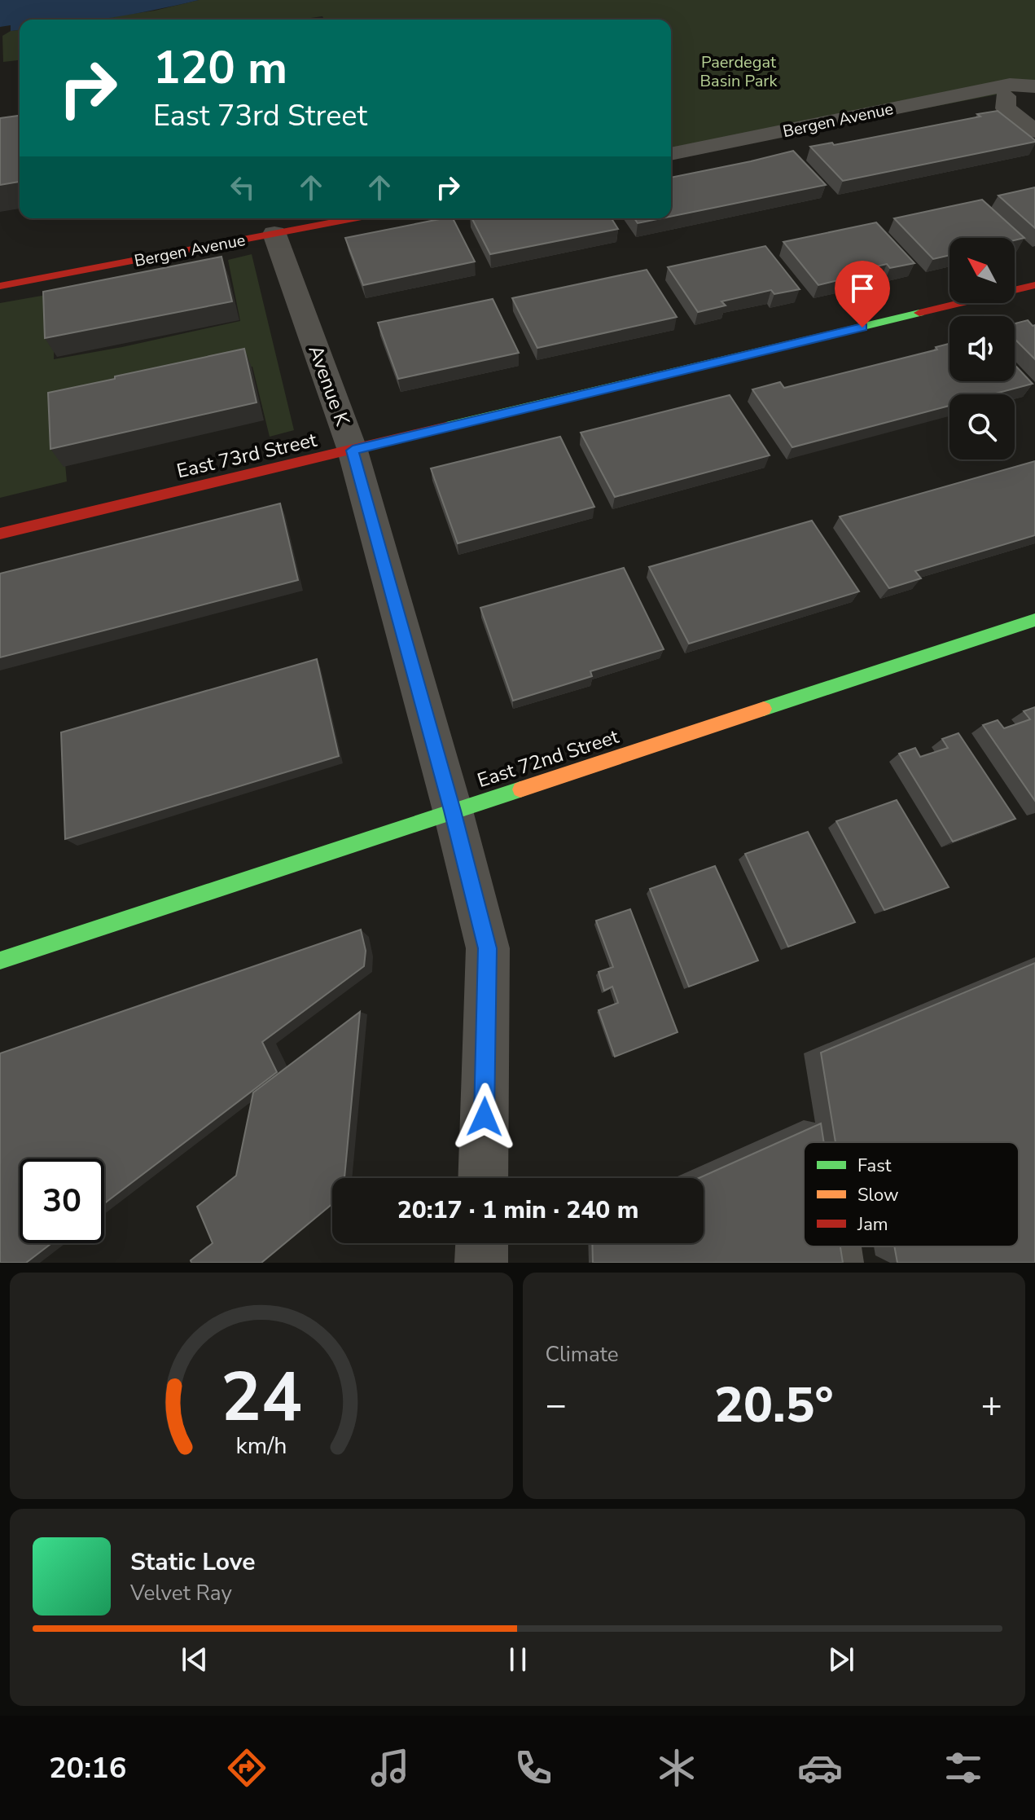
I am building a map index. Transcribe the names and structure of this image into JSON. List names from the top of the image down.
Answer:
{
  "streets": {
    "street": [
      "Bergen Avenue",
      "Avenue K",
      "East 73rd Street",
      "East 72nd Street"
    ]
  },
  "crossings": [
    ["Bergen Avenue", "Avenue K"],
    ["Avenue K", "East 73rd Street"],
    ["Avenue K", "East 72nd Street"]
  ],
  "parks": ["Paerdegat Basin Park"],
  "legend": ["Fast", "Slow", "Jam"],
  "north": "top left",
  "page": {
    "turn": ["120 m", "East 73rd Street"],
    "limit": "30",
    "trip": "20:17 · 1 min · 240 m",
    "tile": "Climate",
    "heat": ["−", "20.5°", "+"],
    "song": ["Static Love", "Velvet Ray"],
    "tabs": "20:16",
    "gauge": ["24", "km/h"]
  }
}
